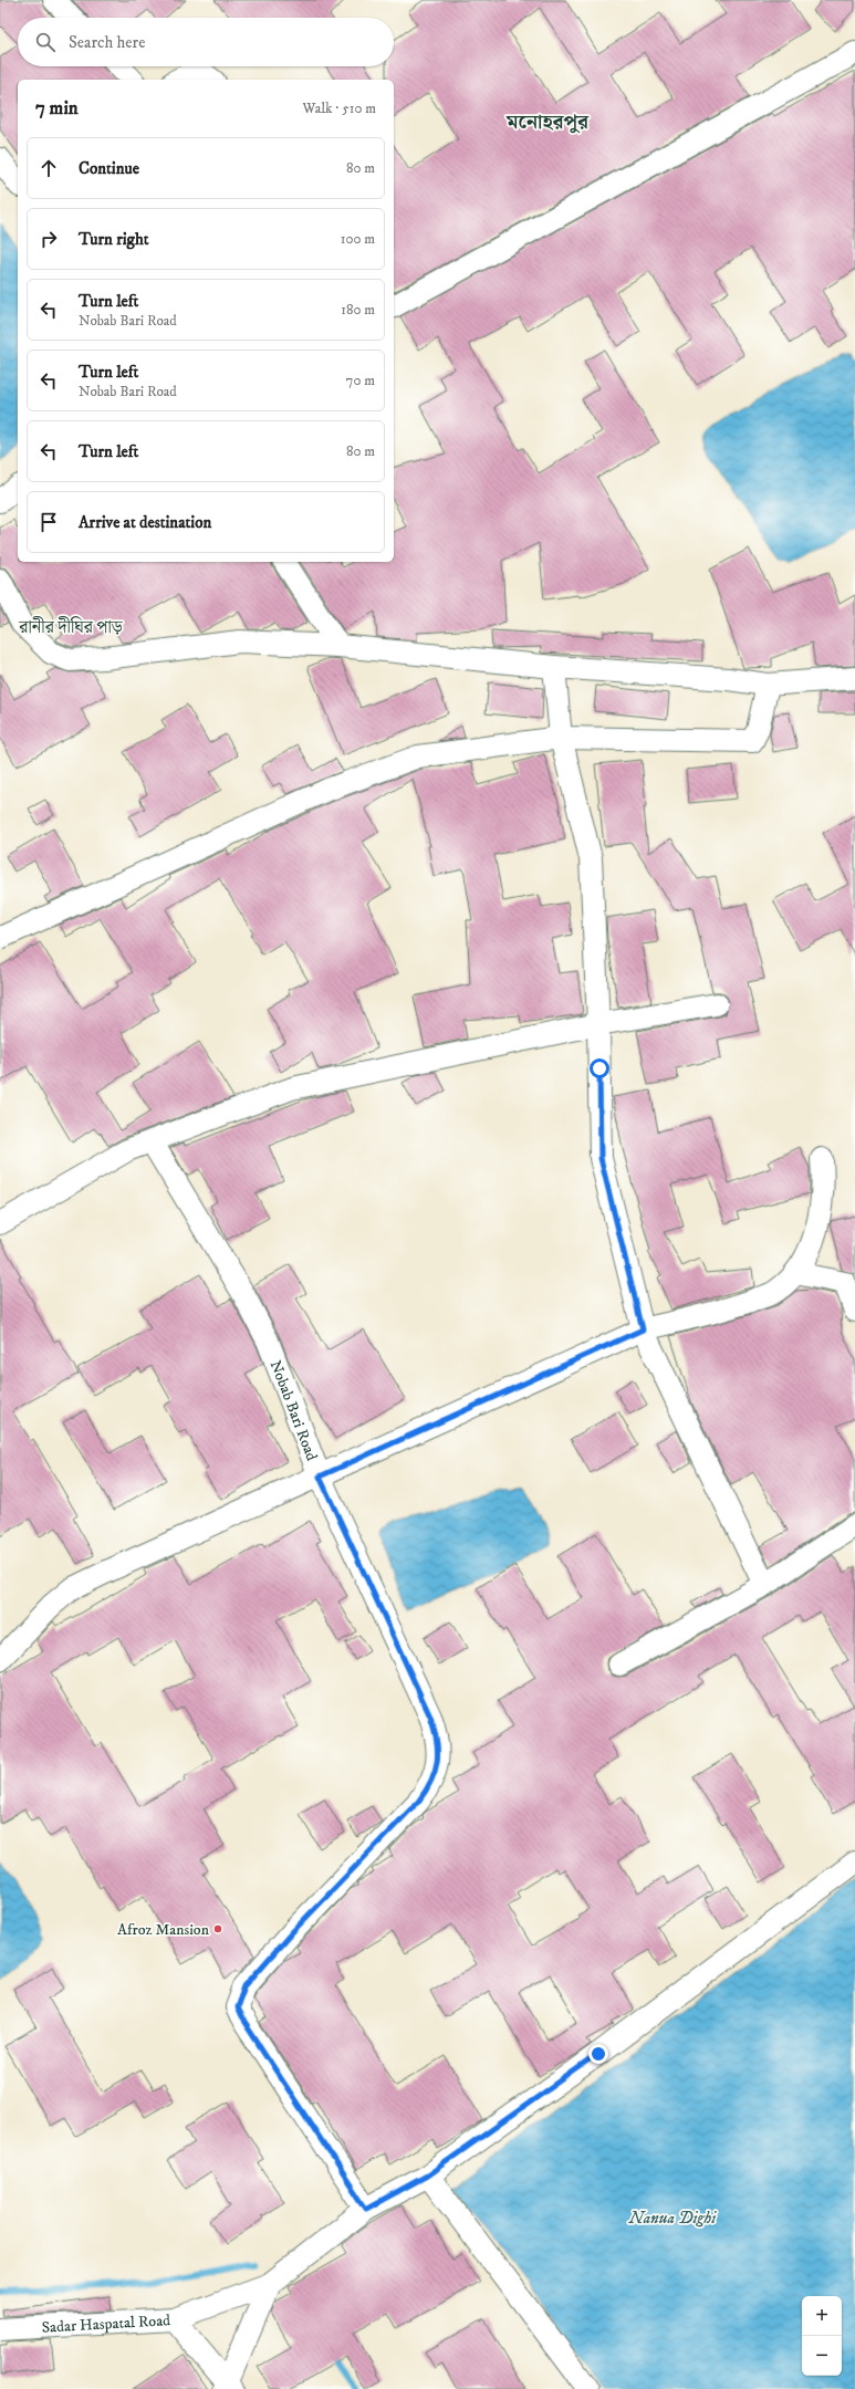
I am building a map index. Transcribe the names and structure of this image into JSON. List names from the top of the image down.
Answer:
{
  "streets": {
    "street": ["Nobab Bari Road", "Sadar Haspatal Road"]
  },
  "districts": ["মনোহরপুর", "রানীর দীঘির পাড়"],
  "water": ["Nanua Dighi"],
  "places": ["Afroz Mansion"],
  "page": {
    "search": "Search here",
    "heading": ["7 min", "Walk · 510 m"],
    "list": [
      ["Continue", "80 m"],
      ["Turn right", "100 m"],
      ["Turn left", "Nobab Bari Road", "180 m"],
      ["Turn left", "Nobab Bari Road", "70 m"],
      ["Turn left", "80 m"],
      "Arrive at destination"
    ],
    "map_buttons": ["+", "−"]
  }
}
